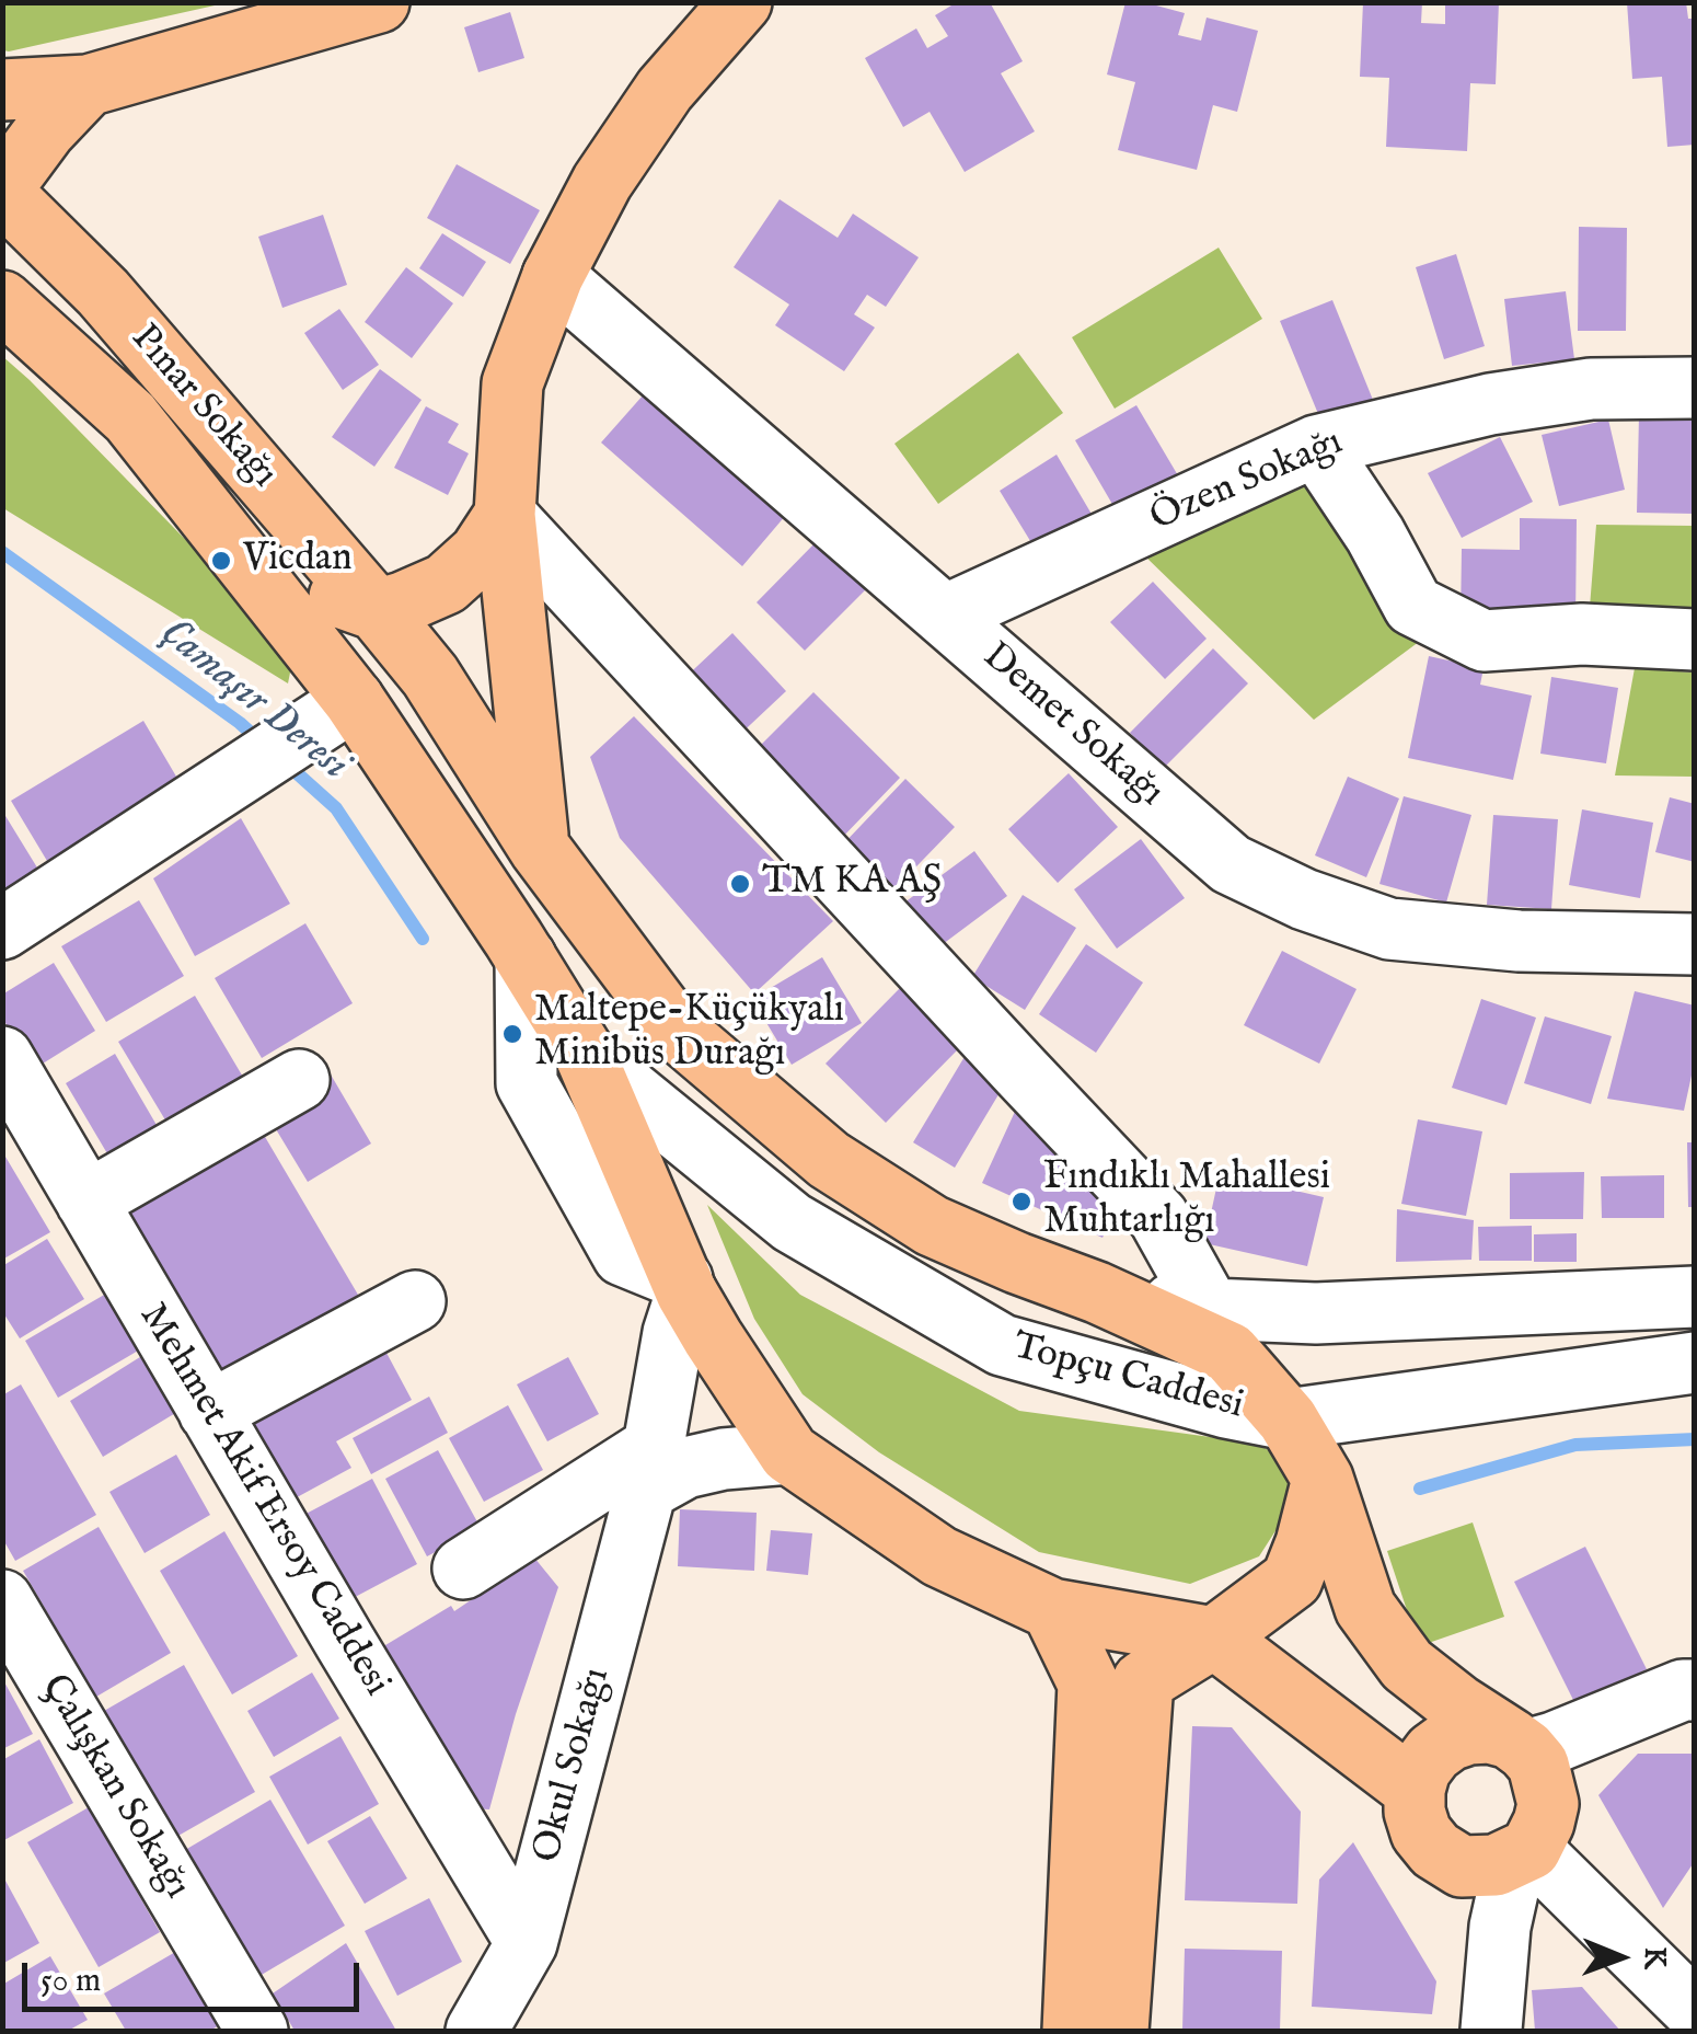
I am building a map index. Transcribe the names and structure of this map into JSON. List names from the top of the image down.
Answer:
{
  "streets": {
    "main road": ["Pınar Sokağı"],
    "street": [
      "Özen Sokağı",
      "Demet Sokağı",
      "Topçu Caddesi",
      "Mehmet Akif Ersoy Caddesi",
      "Okul Sokağı",
      "Çalışkan Sokağı"
    ]
  },
  "crossings": [
    ["Pınar Sokağı", "Topçu Caddesi"],
    ["Özen Sokağı", "Demet Sokağı"],
    ["Mehmet Akif Ersoy Caddesi", "Okul Sokağı"]
  ],
  "water": ["Çamaşır Deresi"],
  "places": [
    "Vicdan",
    "TM KA AŞ",
    "Maltepe-Küçükyalı Minibüs Durağı",
    "Fındıklı Mahallesi Muhtarlığı"
  ],
  "scale_bar": "50 m",
  "north": "right"
}
